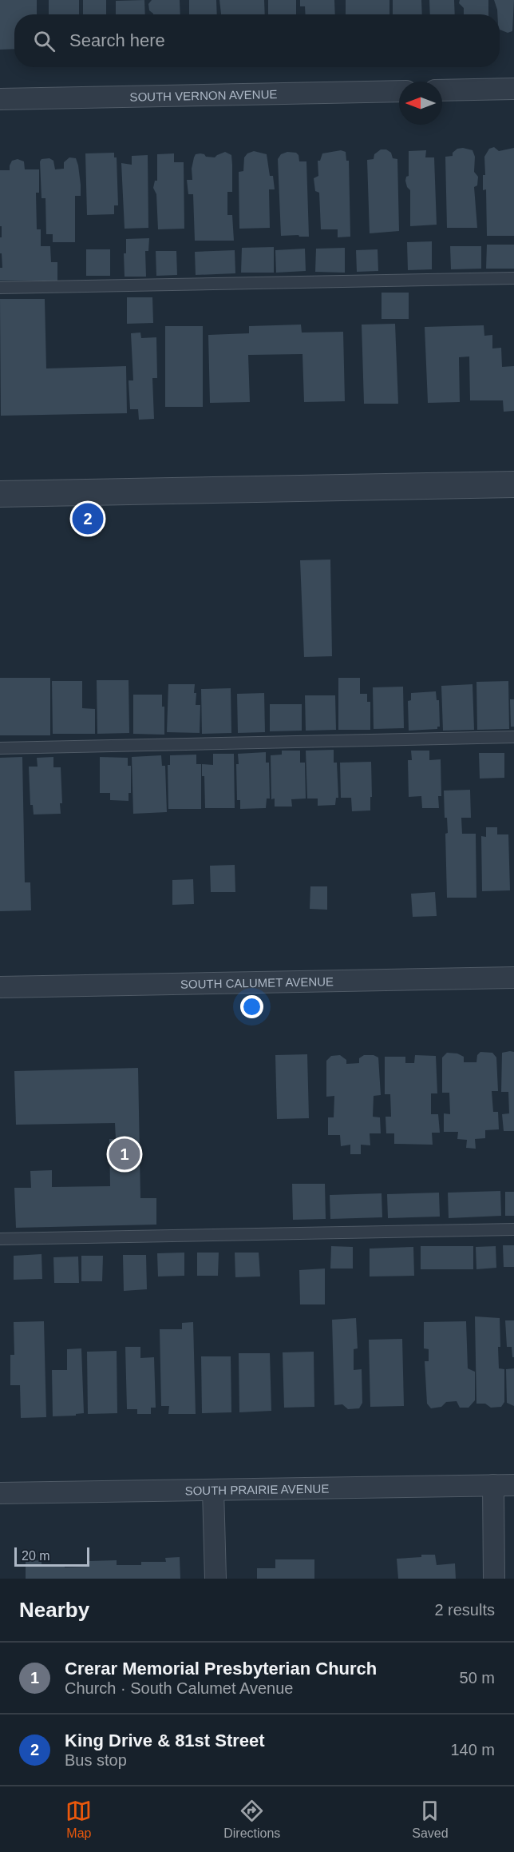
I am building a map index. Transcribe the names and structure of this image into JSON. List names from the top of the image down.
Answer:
{
  "streets": {
    "street": ["SOUTH VERNON AVENUE", "SOUTH CALUMET AVENUE", "SOUTH PRAIRIE AVENUE"]
  },
  "scale_bar": "20 m",
  "north": "left",
  "page": {
    "search": "Search here",
    "pins": ["2", "1"],
    "scale": "20 m",
    "heading": ["Nearby", "2 results"],
    "list": [
      {
        "mark": "1",
        "name": "Crerar Memorial Presbyterian Church",
        "note": "Church · South Calumet Avenue",
        "value": "50 m"
      },
      {
        "mark": "2",
        "name": "King Drive & 81st Street",
        "note": "Bus stop",
        "value": "140 m"
      }
    ],
    "nav": ["Map", "Directions", "Saved"]
  }
}
